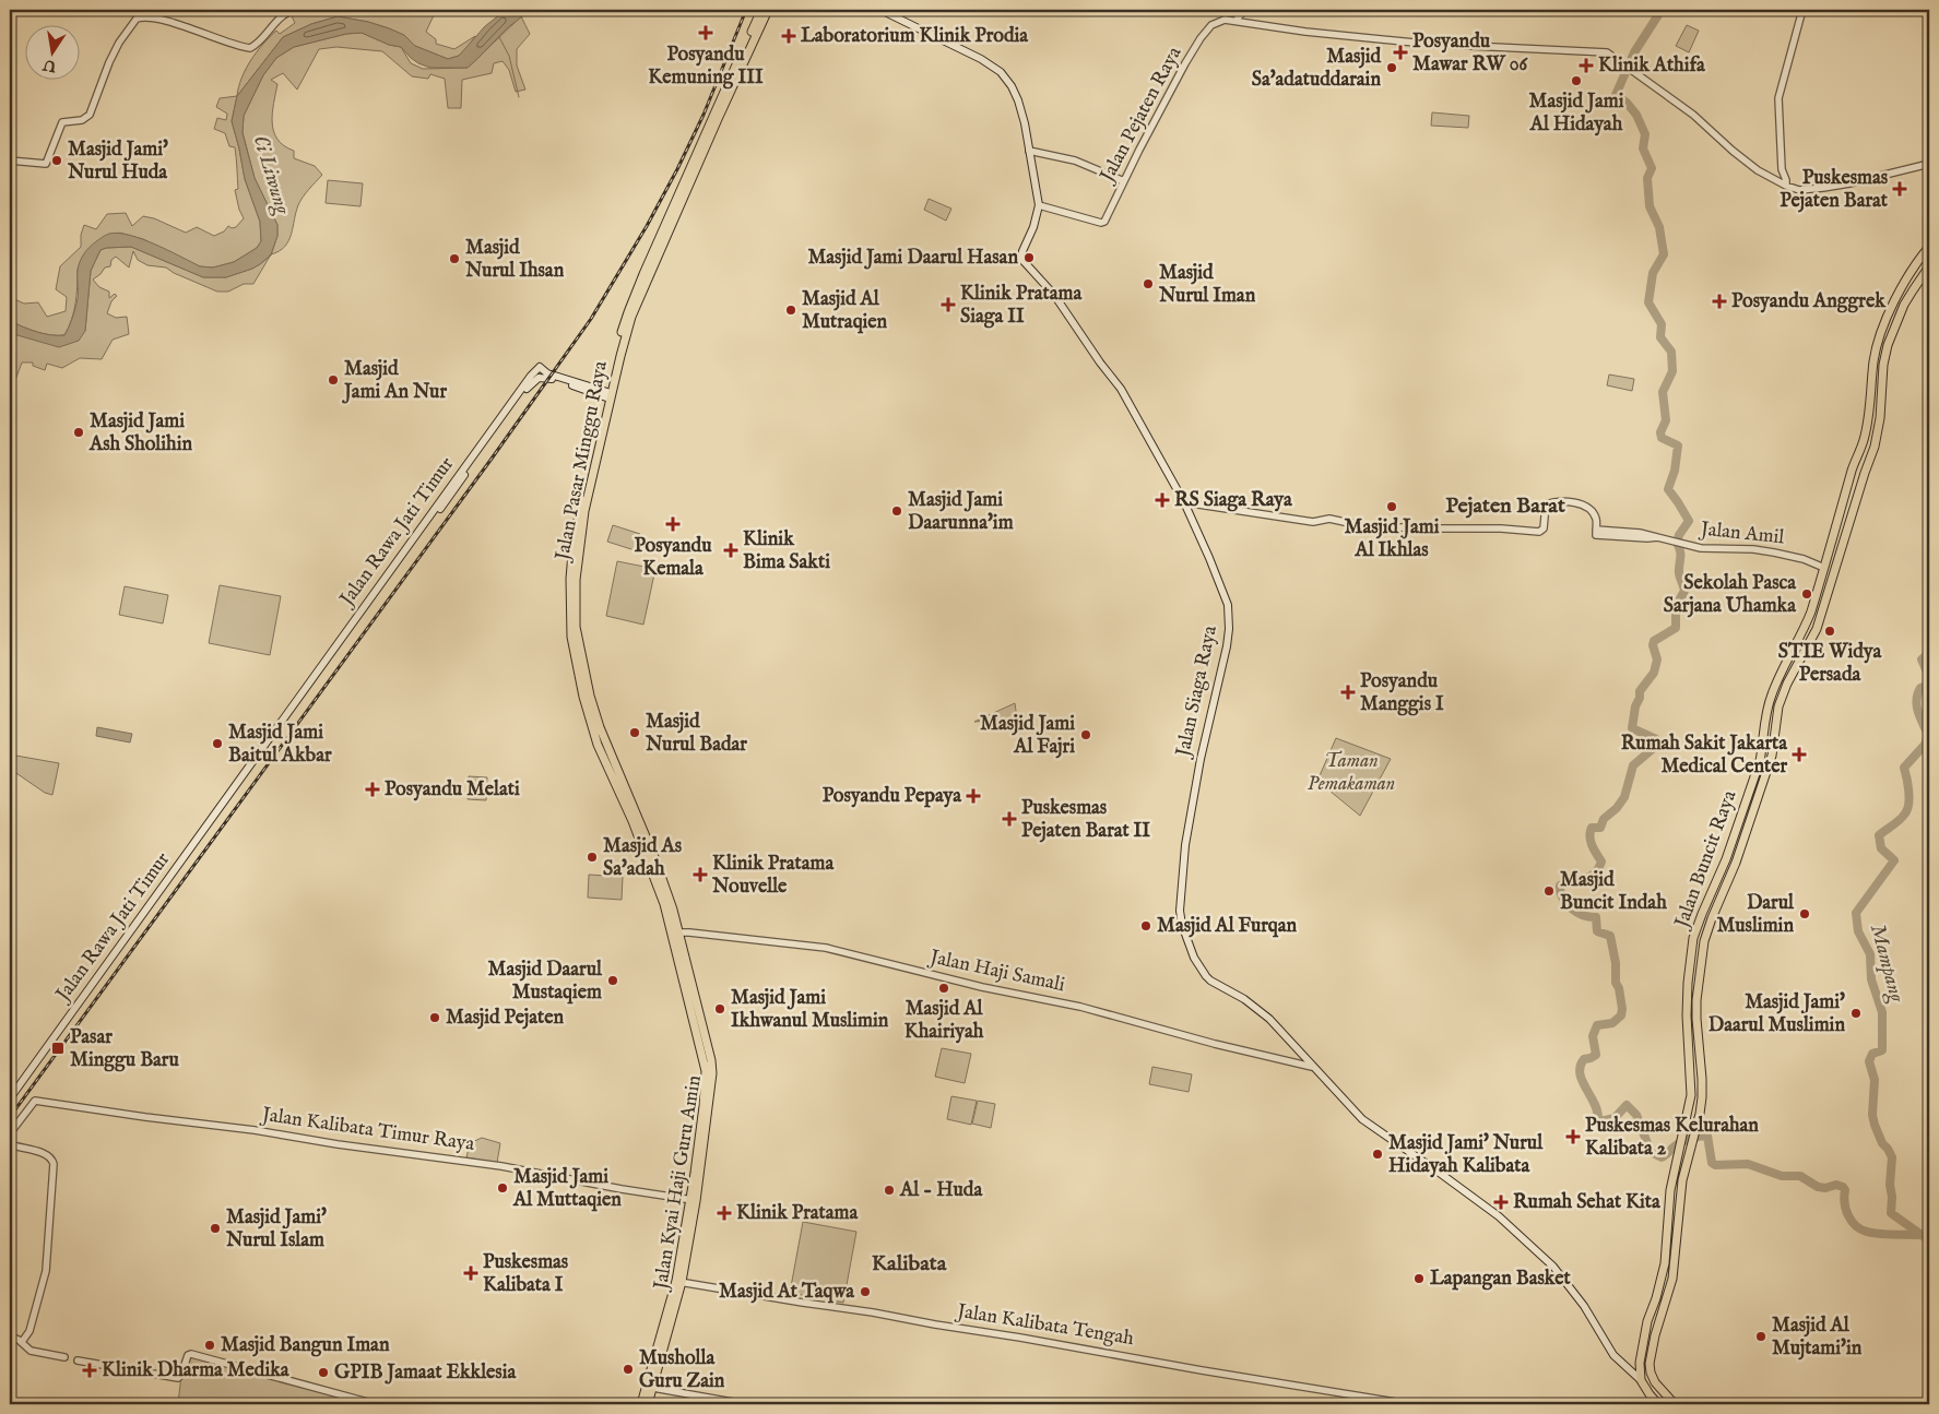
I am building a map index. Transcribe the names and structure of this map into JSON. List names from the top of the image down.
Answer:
{
  "streets": {
    "main road": [
      "Jalan Pasar Minggu Raya",
      "Jalan Rawa Jati Timur",
      "Jalan Siaga Raya",
      "Jalan Buncit Raya",
      "Jalan Kyai Haji Guru Amin"
    ],
    "street": [
      "Jalan Pejaten Raya",
      "Jalan Amil",
      "Jalan Haji Samali",
      "Jalan Kalibata Timur Raya",
      "Jalan Kalibata Tengah"
    ]
  },
  "crossings": [
    ["Jalan Pejaten Raya", "Jalan Siaga Raya"],
    ["Jalan Pasar Minggu Raya", "Jalan Haji Samali"],
    ["Jalan Pasar Minggu Raya", "Jalan Kyai Haji Guru Amin"],
    ["Jalan Amil", "Jalan Siaga Raya"],
    ["Jalan Amil", "Jalan Buncit Raya"],
    ["Jalan Siaga Raya", "Jalan Buncit Raya"],
    ["Jalan Siaga Raya", "Jalan Haji Samali"],
    ["Jalan Haji Samali", "Jalan Kyai Haji Guru Amin"],
    ["Jalan Kalibata Timur Raya", "Jalan Kyai Haji Guru Amin"],
    ["Jalan Kyai Haji Guru Amin", "Jalan Kalibata Tengah"]
  ],
  "districts": ["Pejaten Barat", "Kalibata"],
  "water": ["Ci Liwung", "Mampang"],
  "parks": ["Taman Pemakaman"],
  "places": {
    "health": [
      "Posyandu Kemuning III",
      "Laboratorium Klinik Prodia",
      "Posyandu Mawar RW 06",
      "Klinik Athifa",
      "Puskesmas Pejaten Barat",
      "Posyandu Anggrek",
      "Klinik Pratama Siaga II",
      "RS Siaga Raya",
      "Posyandu Kemala",
      "Klinik Bima Sakti",
      "Posyandu Manggis I",
      "Rumah Sakit Jakarta Medical Center",
      "Posyandu Melati",
      "Posyandu Pepaya",
      "Puskesmas Pejaten Barat II",
      "Klinik Pratama Nouvelle",
      "Puskesmas Kelurahan Kalibata 2",
      "Rumah Sehat Kita",
      "Klinik Pratama",
      "Puskesmas Kalibata I",
      "Klinik Dharma Medika"
    ],
    "other": [
      "Masjid Sa'adatuddarain",
      "Masjid Jami Al Hidayah",
      "Masjid Jami' Nurul Huda",
      "Masjid Jami Daarul Hasan",
      "Masjid Nurul Ihsan",
      "Masjid Nurul Iman",
      "Masjid Al Mutraqien",
      "Masjid Jami An Nur",
      "Masjid Jami Ash Sholihin",
      "Masjid Jami Al Ikhlas",
      "Masjid Jami Daarunna'im",
      "Sekolah Pasca Sarjana Uhamka",
      "STIE Widya Persada",
      "Masjid Nurul Badar",
      "Masjid Jami Al Fajri",
      "Masjid Jami Baitul Akbar",
      "Masjid As Sa'adah",
      "Masjid Buncit Indah",
      "Darul Muslimin",
      "Masjid Al Furqan",
      "Masjid Daarul Mustaqiem",
      "Masjid Al Khairiyah",
      "Masjid Jami Ikhwanul Muslimin",
      "Masjid Jami' Daarul Muslimin",
      "Masjid Pejaten",
      "Masjid Jami' Nurul Hidayah Kalibata",
      "Masjid Jami Al Muttaqien",
      "Al - Huda",
      "Masjid Jami' Nurul Islam",
      "Lapangan Basket",
      "Masjid At Taqwa",
      "Masjid Al Mujtami'in",
      "Masjid Bangun Iman",
      "Musholla Guru Zain",
      "GPIB Jamaat Ekklesia"
    ],
    "transit": ["Pasar Minggu Baru"]
  },
  "north": "bottom"
}
